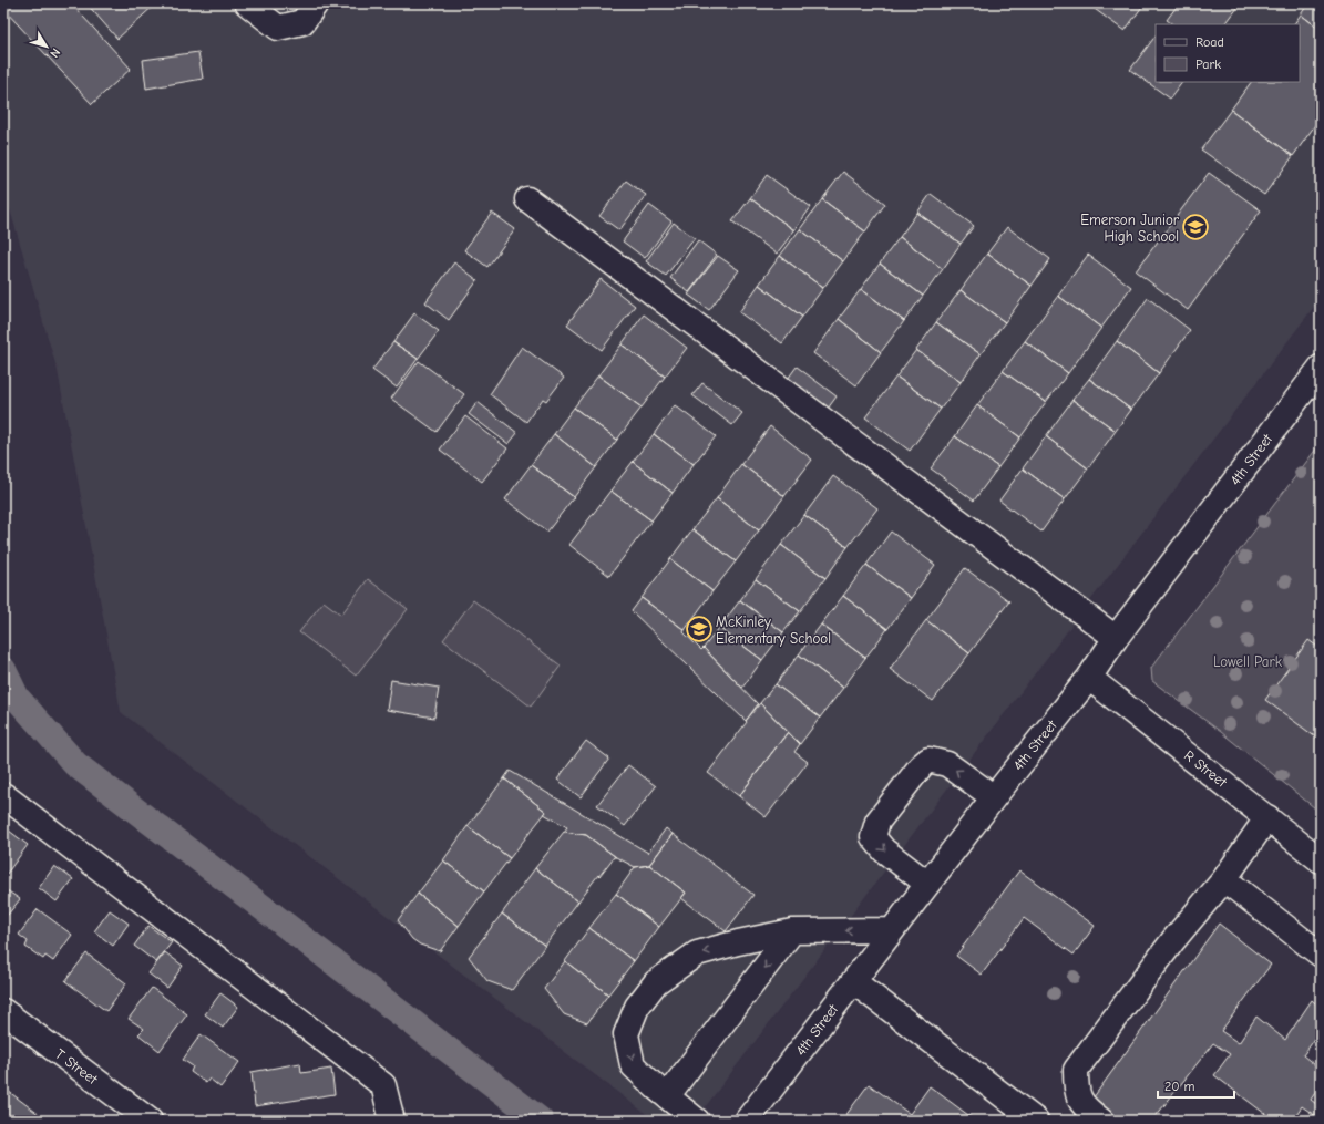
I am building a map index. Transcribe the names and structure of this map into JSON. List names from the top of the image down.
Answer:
{
  "streets": {
    "street": ["4th Street", "R Street", "T Street"]
  },
  "crossings": [
    ["4th Street", "R Street"]
  ],
  "parks": ["Lowell Park"],
  "places": {
    "school or university": ["Emerson Junior High School", "McKinley Elementary School"]
  },
  "legend": ["Road", "Park"],
  "scale_bar": "20 m",
  "north": "bottom right"
}
